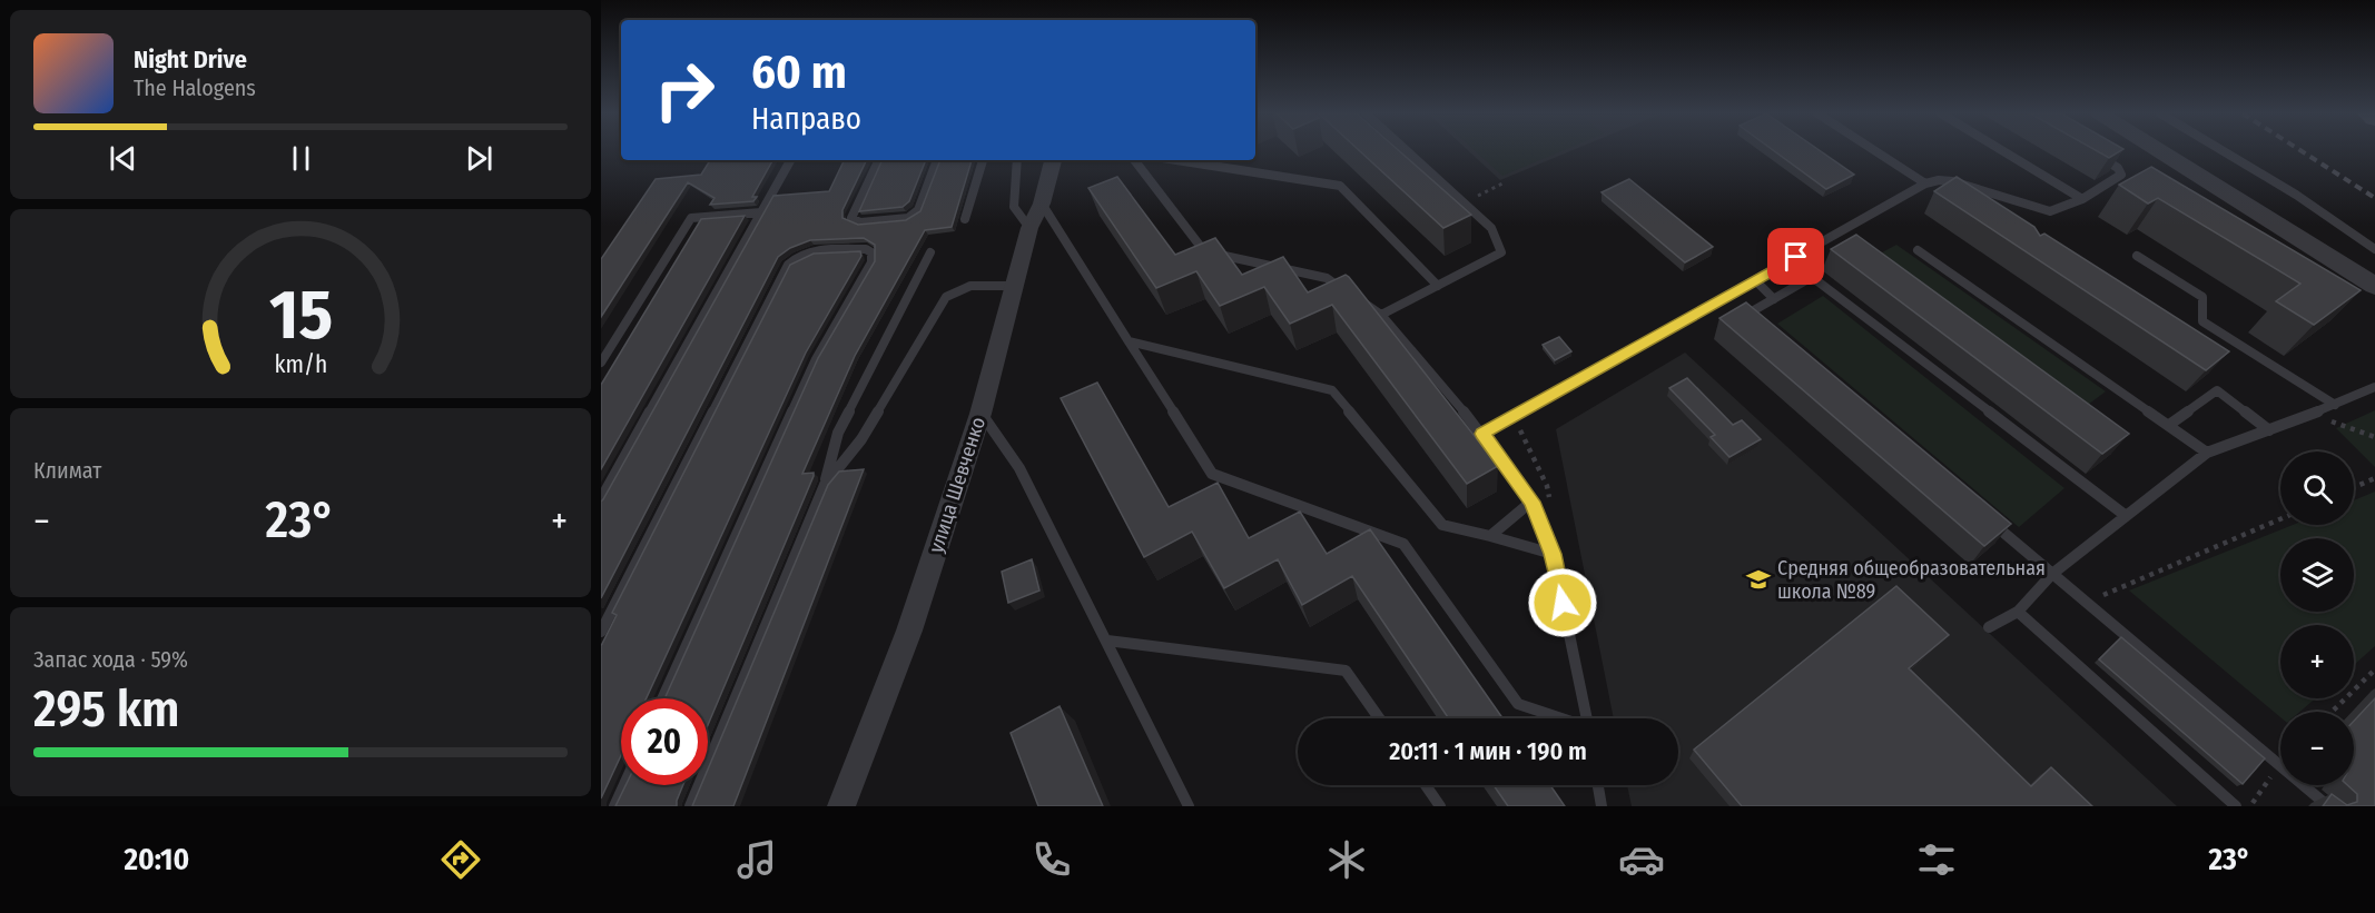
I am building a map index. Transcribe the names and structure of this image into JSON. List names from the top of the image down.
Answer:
{
  "streets": {
    "street": ["улица Шевченко"]
  },
  "places": {
    "school or university": ["Средняя общеобразовательная школа №89"]
  },
  "page": {
    "turn": ["60 m", "Направо"],
    "song": ["Night Drive", "The Halogens"],
    "tile": [
      "Климат",
      ["Запас хода · 59%", "295 km"]
    ],
    "map_buttons": ["+", "−"],
    "heat": ["−", "23°", "+"],
    "limit": "20",
    "trip": "20:11 · 1 мин · 190 m",
    "tabs": ["20:10", "23°"],
    "gauge": ["15", "km/h"]
  }
}
